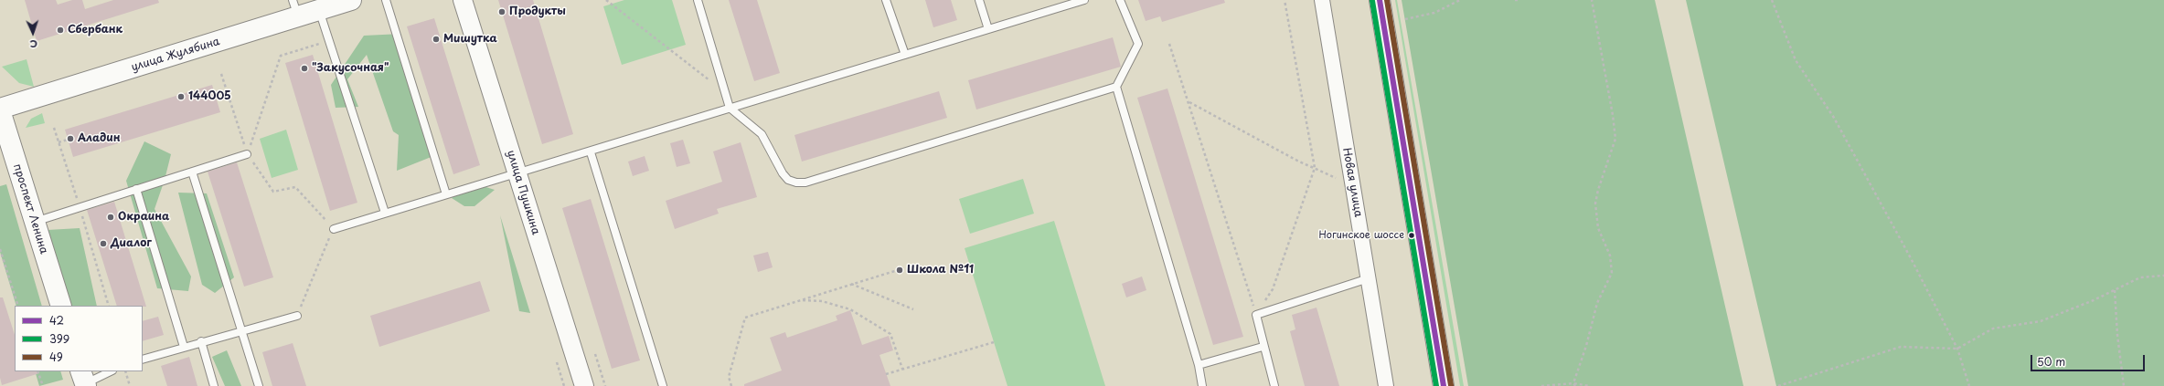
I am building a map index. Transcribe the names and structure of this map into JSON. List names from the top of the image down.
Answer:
{
  "streets": {
    "main road": ["улица Жулябина", "проспект Ленина"],
    "street": ["Новая улица", "улица Пушкина"]
  },
  "crossings": [
    ["улица Жулябина", "проспект Ленина"]
  ],
  "places": [
    "Продукты",
    "Сбербанк",
    "Мишутка",
    "\"Закусочная\"",
    "144005",
    "Аладин",
    "Окраина",
    "Ногинское шоссе",
    "Диалог",
    "Школа №11"
  ],
  "lines": ["transit line 42", "transit line 49", "transit line 399"],
  "legend": ["42", "399", "49"],
  "scale_bar": "50 m",
  "north": "bottom"
}
